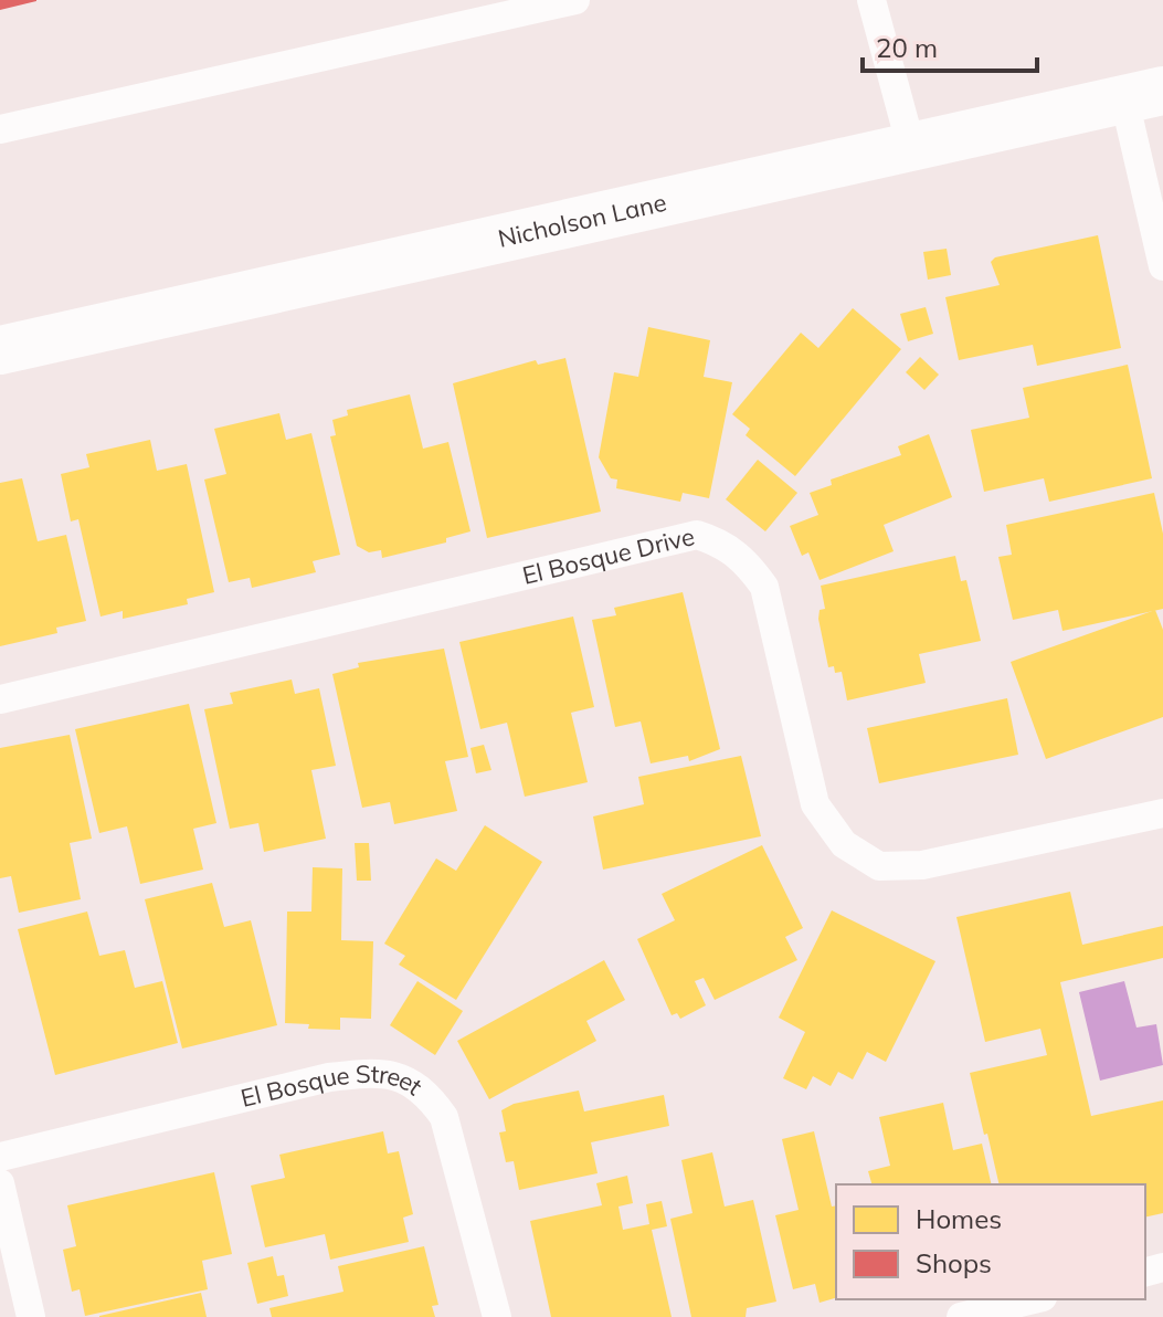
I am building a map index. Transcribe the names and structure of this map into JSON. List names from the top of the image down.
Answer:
{
  "streets": {
    "street": ["Nicholson Lane"],
    "lane": ["El Bosque Drive", "El Bosque Street"]
  },
  "legend": ["Homes", "Shops"],
  "scale_bar": "20 m"
}
